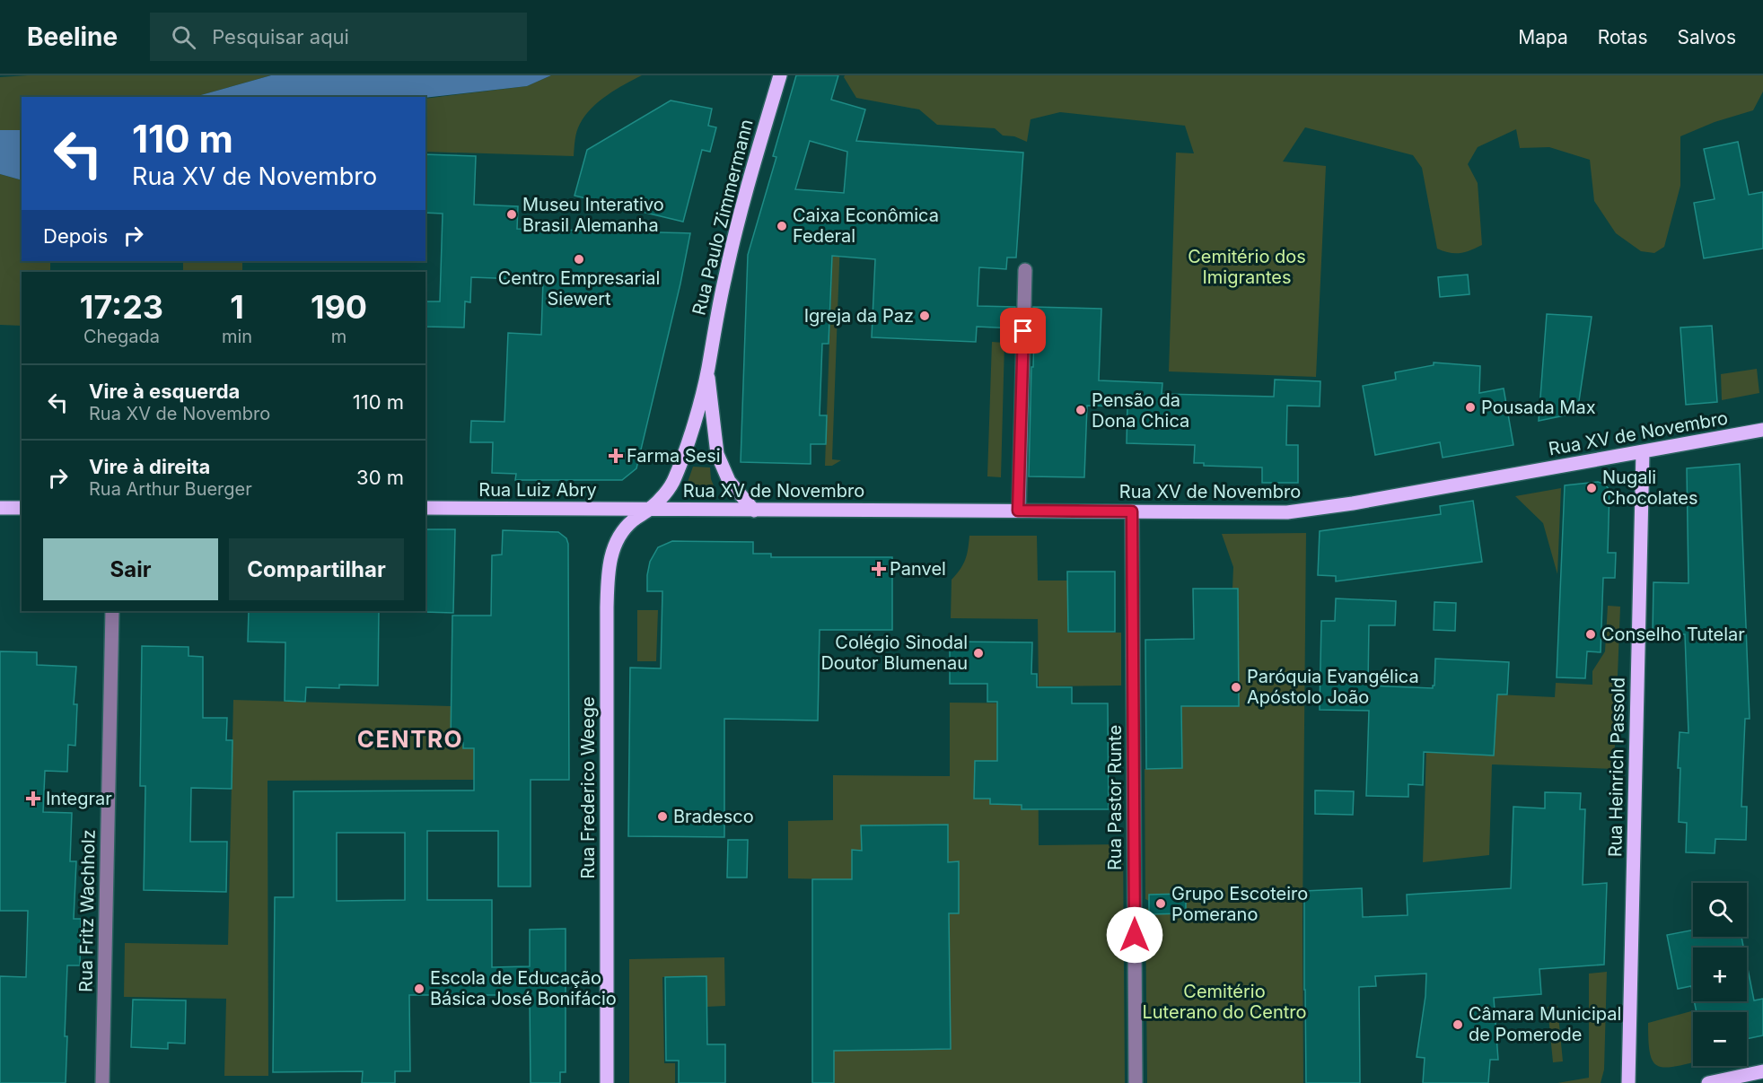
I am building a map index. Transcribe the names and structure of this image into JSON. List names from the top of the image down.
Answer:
{
  "streets": {
    "main road": [
      "Rua Paulo Zimmermann",
      "Rua XV de Novembro",
      "Rua Luiz Abry",
      "Rua Heinrich Passold",
      "Rua Frederico Weege"
    ],
    "street": ["Rua Pastor Runte", "Rua Fritz Wachholz"]
  },
  "crossings": [
    ["Rua Paulo Zimmermann", "Rua XV de Novembro"],
    ["Rua Paulo Zimmermann", "Rua Luiz Abry"],
    ["Rua Paulo Zimmermann", "Rua Frederico Weege"],
    ["Rua XV de Novembro", "Rua Luiz Abry"],
    ["Rua XV de Novembro", "Rua Heinrich Passold"],
    ["Rua XV de Novembro", "Rua Frederico Weege"],
    ["Rua XV de Novembro", "Rua Pastor Runte"],
    ["Rua Luiz Abry", "Rua Frederico Weege"]
  ],
  "districts": ["CENTRO"],
  "parks": ["Cemitério dos Imigrantes", "Cemitério Luterano do Centro"],
  "places": {
    "other": [
      "Museu Interativo Brasil Alemanha",
      "Caixa Econômica Federal",
      "Centro Empresarial Siewert",
      "Igreja da Paz",
      "Pousada Max",
      "Pensão da Dona Chica",
      "Nugali Chocolates",
      "Conselho Tutelar",
      "Colégio Sinodal Doutor Blumenau",
      "Paróquia Evangélica Apóstolo João",
      "Bradesco",
      "Grupo Escoteiro Pomerano",
      "Escola de Educação Básica José Bonifácio",
      "Câmara Municipal de Pomerode"
    ],
    "health": ["Farma Sesi", "Panvel", "Integrar"]
  },
  "page": {
    "header": "Beeline",
    "search": "Pesquisar aqui",
    "nav": ["Mapa", "Rotas", "Salvos"],
    "turn": ["110 m", "Rua XV de Novembro"],
    "then": "Depois",
    "eta": [
      "17:23",
      "Chegada",
      "1",
      "min",
      "190",
      "m"
    ],
    "list": [
      {
        "name": "Vire à esquerda",
        "note": "Rua XV de Novembro",
        "value": "110 m"
      },
      {
        "name": "Vire à direita",
        "note": "Rua Arthur Buerger",
        "value": "30 m"
      }
    ],
    "buttons": ["Sair", "Compartilhar"],
    "map_buttons": ["+", "−"]
  }
}
